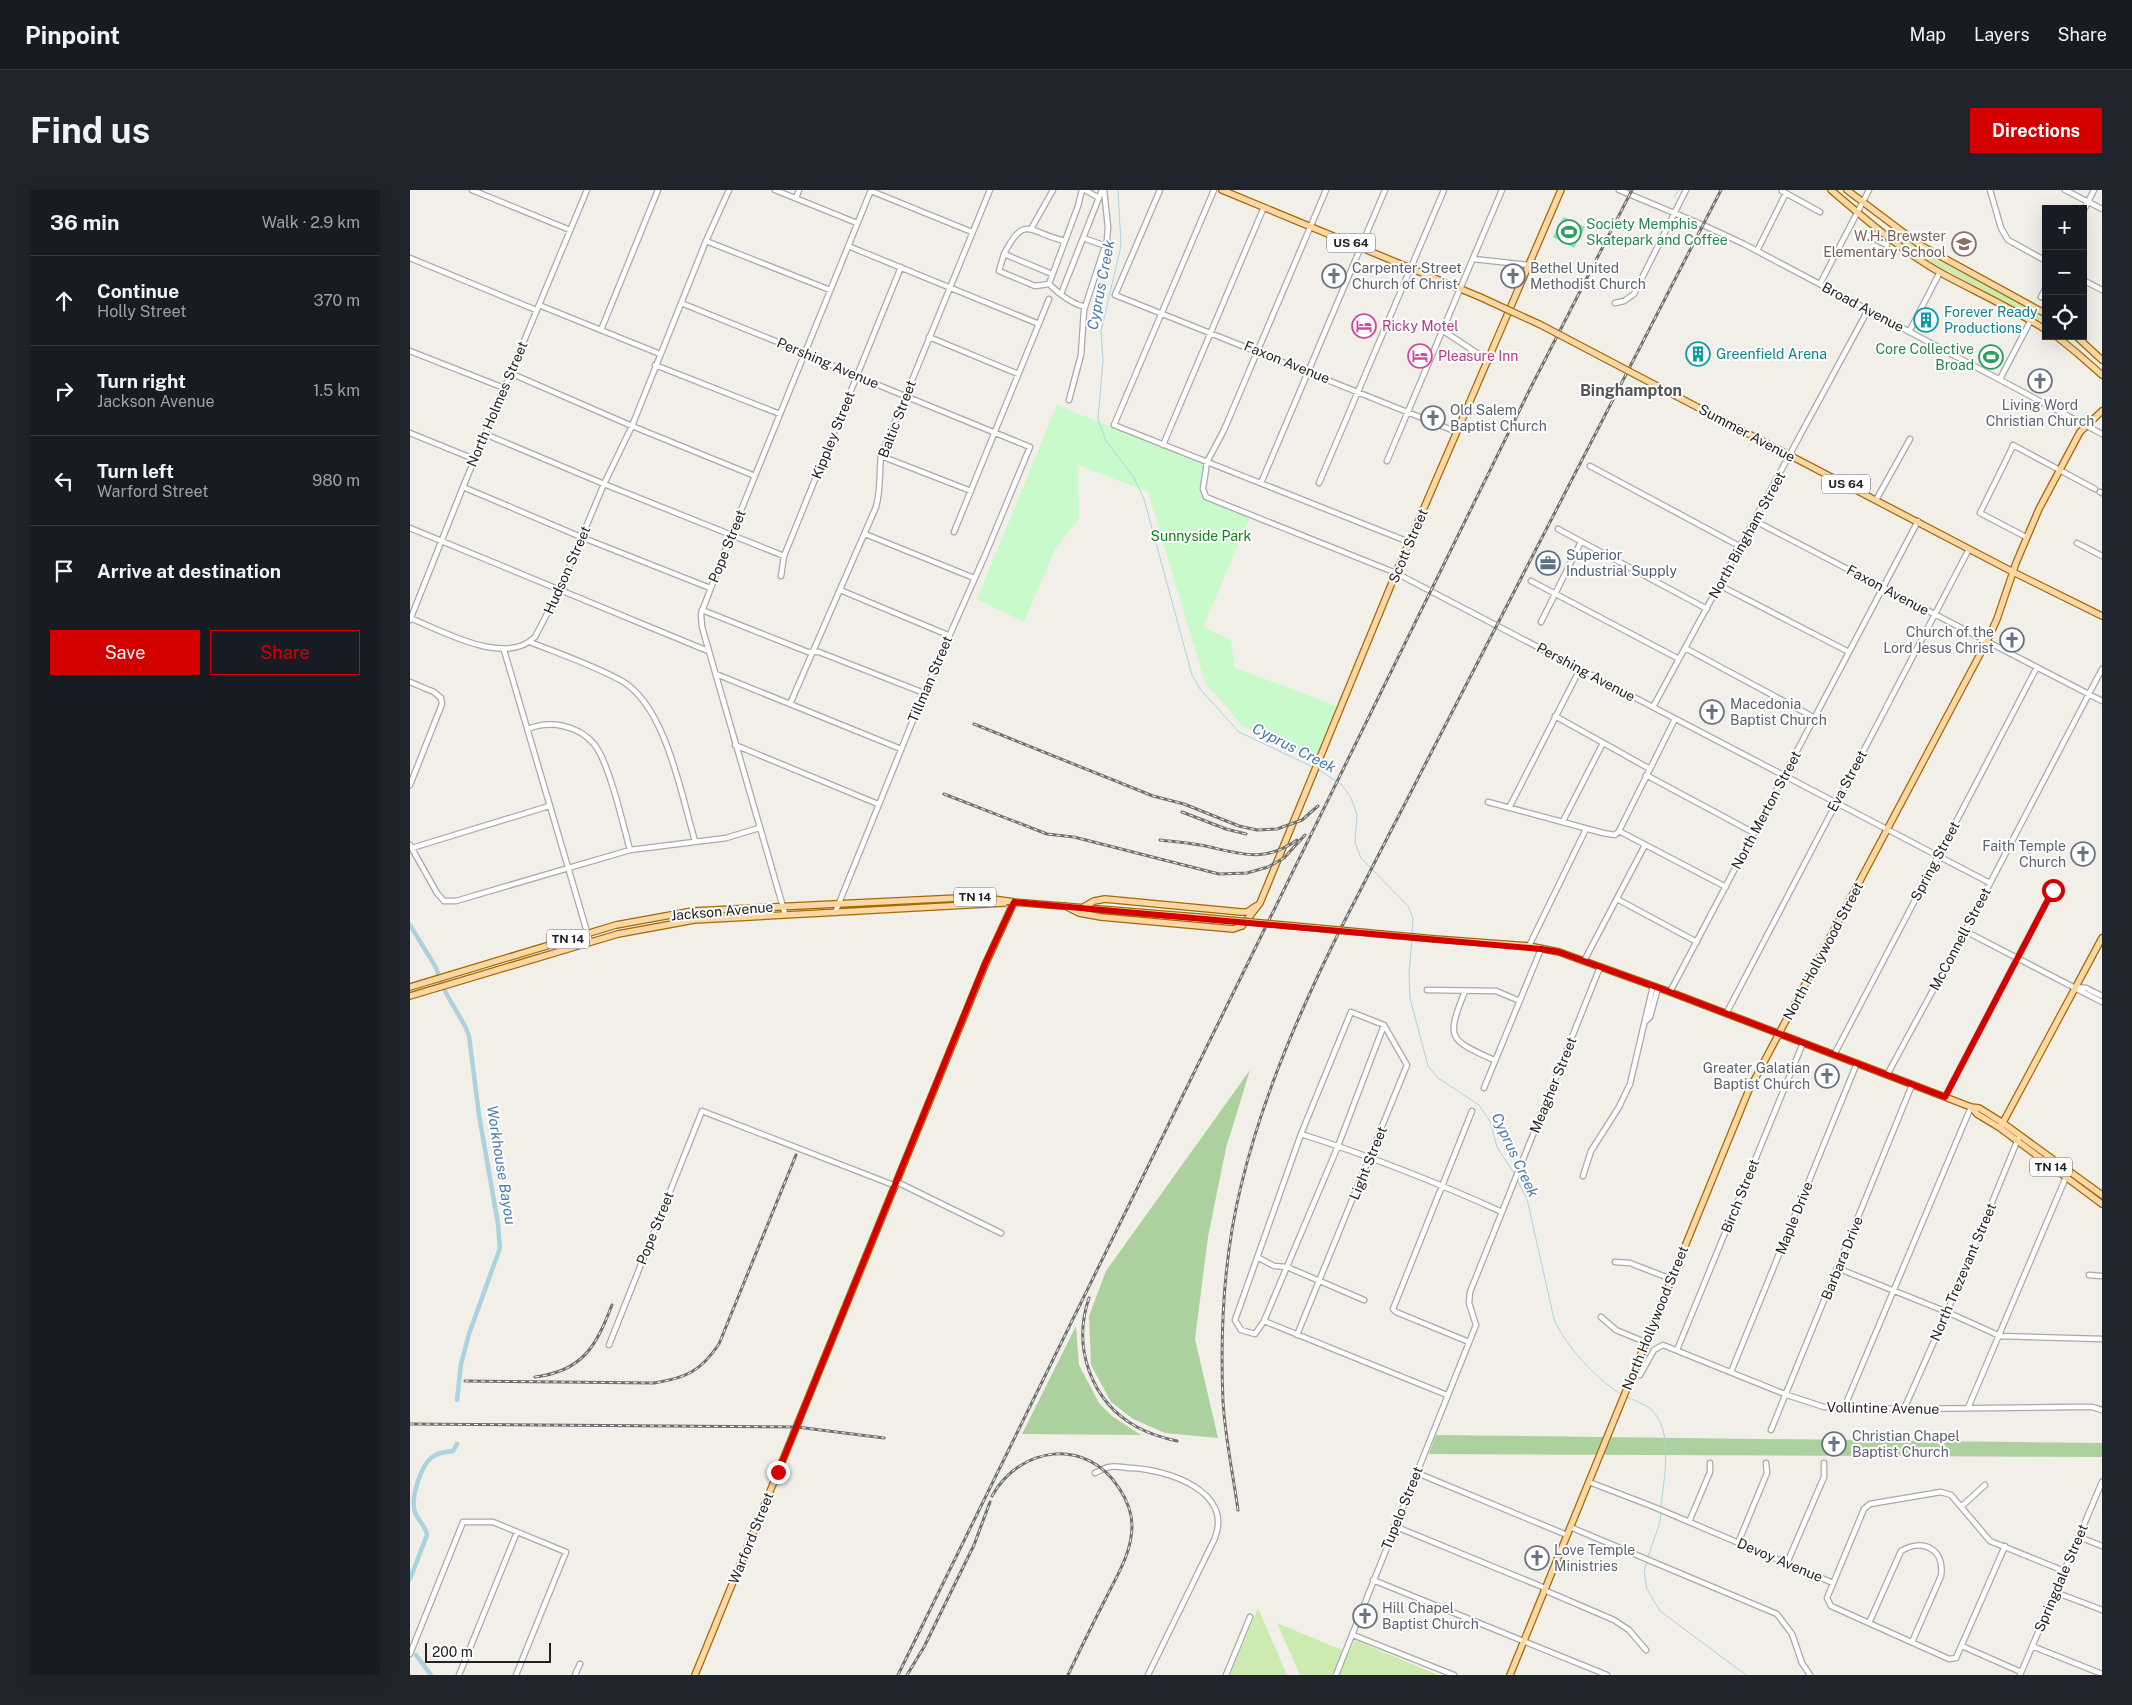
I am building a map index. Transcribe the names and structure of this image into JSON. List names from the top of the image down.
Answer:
{
  "streets": {
    "main road": [
      "US 64",
      "Summer Avenue",
      "Scott Street",
      "TN 14",
      "Jackson Avenue",
      "North Hollywood Street",
      "Warford Street"
    ],
    "street": [
      "Broad Avenue",
      "Faxon Avenue",
      "Pershing Avenue",
      "North Holmes Street",
      "Baltic Street",
      "Kippley Street",
      "North Bingham Street",
      "Pope Street",
      "Hudson Street",
      "Tillman Street",
      "Eva Street",
      "North Merton Street",
      "Spring Street",
      "McConnell Street",
      "Meagher Street",
      "Light Street",
      "Birch Street",
      "Maple Drive",
      "Barbara Drive",
      "North Trezevant Street",
      "Vollintine Avenue",
      "Tupelo Street",
      "Devoy Avenue",
      "Springdale Street"
    ]
  },
  "crossings": [
    ["Broad Avenue", "North Bingham Street"],
    ["Broad Avenue", "North Hollywood Street"],
    ["Faxon Avenue", "North Bingham Street"],
    ["Faxon Avenue", "Scott Street"],
    ["Faxon Avenue", "Eva Street"],
    ["Faxon Avenue", "North Merton Street"],
    ["Faxon Avenue", "Spring Street"],
    ["Faxon Avenue", "McConnell Street"],
    ["Faxon Avenue", "North Hollywood Street"],
    ["Pershing Avenue", "Baltic Street"],
    ["Pershing Avenue", "Kippley Street"],
    ["Pershing Avenue", "North Bingham Street"],
    ["Pershing Avenue", "Pope Street"],
    ["Pershing Avenue", "Scott Street"],
    ["Pershing Avenue", "Hudson Street"],
    ["Pershing Avenue", "Tillman Street"],
    ["Pershing Avenue", "Eva Street"],
    ["Pershing Avenue", "North Merton Street"],
    ["Pershing Avenue", "Spring Street"],
    ["Pershing Avenue", "McConnell Street"],
    ["Pershing Avenue", "North Hollywood Street"],
    ["Summer Avenue", "North Bingham Street"],
    ["Summer Avenue", "Eva Street"],
    ["Summer Avenue", "North Merton Street"],
    ["Summer Avenue", "North Hollywood Street"],
    ["Pope Street", "Jackson Avenue"],
    ["Pope Street", "Warford Street"],
    ["Scott Street", "Jackson Avenue"],
    ["Tillman Street", "Jackson Avenue"],
    ["Eva Street", "Jackson Avenue"],
    ["North Merton Street", "Jackson Avenue"],
    ["Spring Street", "Jackson Avenue"],
    ["Jackson Avenue", "McConnell Street"],
    ["Jackson Avenue", "North Hollywood Street"],
    ["Jackson Avenue", "Meagher Street"],
    ["Jackson Avenue", "Birch Street"],
    ["Jackson Avenue", "Maple Drive"],
    ["Jackson Avenue", "Barbara Drive"],
    ["Jackson Avenue", "North Trezevant Street"],
    ["Jackson Avenue", "Warford Street"],
    ["North Hollywood Street", "Vollintine Avenue"],
    ["North Hollywood Street", "Devoy Avenue"],
    ["Meagher Street", "Tupelo Street"],
    ["Birch Street", "Vollintine Avenue"],
    ["Maple Drive", "Vollintine Avenue"],
    ["Barbara Drive", "Vollintine Avenue"],
    ["North Trezevant Street", "Vollintine Avenue"]
  ],
  "districts": ["Binghampton"],
  "water": ["Cyprus Creek", "Workhouse Bayou"],
  "parks": ["Sunnyside Park"],
  "places": {
    "sports": ["Society Memphis Skatepark and Coffee", "Core Collective Broad"],
    "school or university": ["W.H. Brewster Elementary School"],
    "church": [
      "Carpenter Street Church of Christ",
      "Bethel United Methodist Church",
      "Living Word Christian Church",
      "Old Salem Baptist Church",
      "Church of the Lord Jesus Christ",
      "Macedonia Baptist Church",
      "Faith Temple Church",
      "Greater Galatian Baptist Church",
      "Christian Chapel Baptist Church",
      "Love Temple Ministries",
      "Hill Chapel Baptist Church"
    ],
    "building": ["Forever Ready Productions", "Greenfield Arena"],
    "hotel": ["Ricky Motel", "Pleasure Inn"],
    "office": ["Superior Industrial Supply"]
  },
  "scale_bar": "200 m",
  "page": {
    "header": "Pinpoint",
    "nav": ["Map", "Layers", "Share"],
    "buttons": [
      "Directions",
      ["Save", "Share"]
    ],
    "title": "Find us",
    "heading": ["36 min", "Walk · 2.9 km"],
    "map_buttons": ["+", "−"],
    "list": [
      ["Continue", "Holly Street", "370 m"],
      ["Turn right", "Jackson Avenue", "1.5 km"],
      ["Turn left", "Warford Street", "980 m"],
      "Arrive at destination"
    ],
    "scale": "200 m"
  }
}
